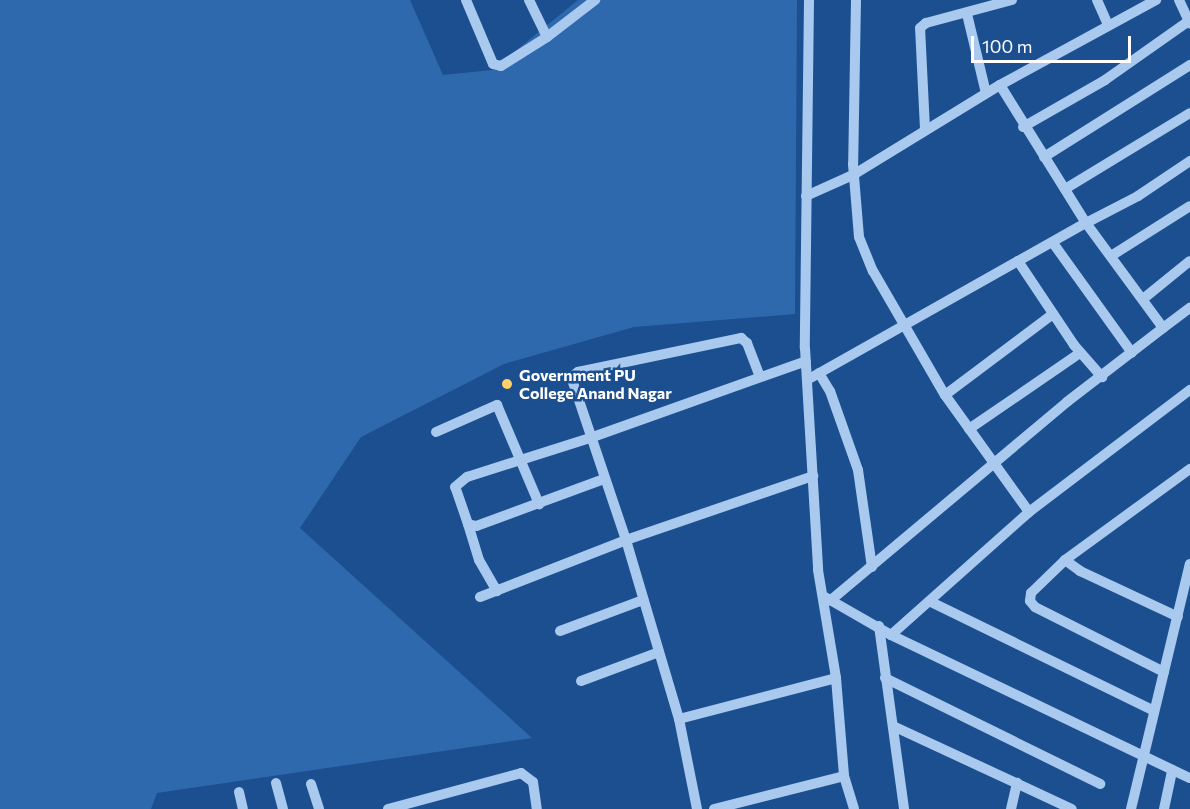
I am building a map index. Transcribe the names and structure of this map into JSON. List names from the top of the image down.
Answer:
{
  "places": ["Government PU College Anand Nagar"],
  "scale_bar": "100 m"
}
